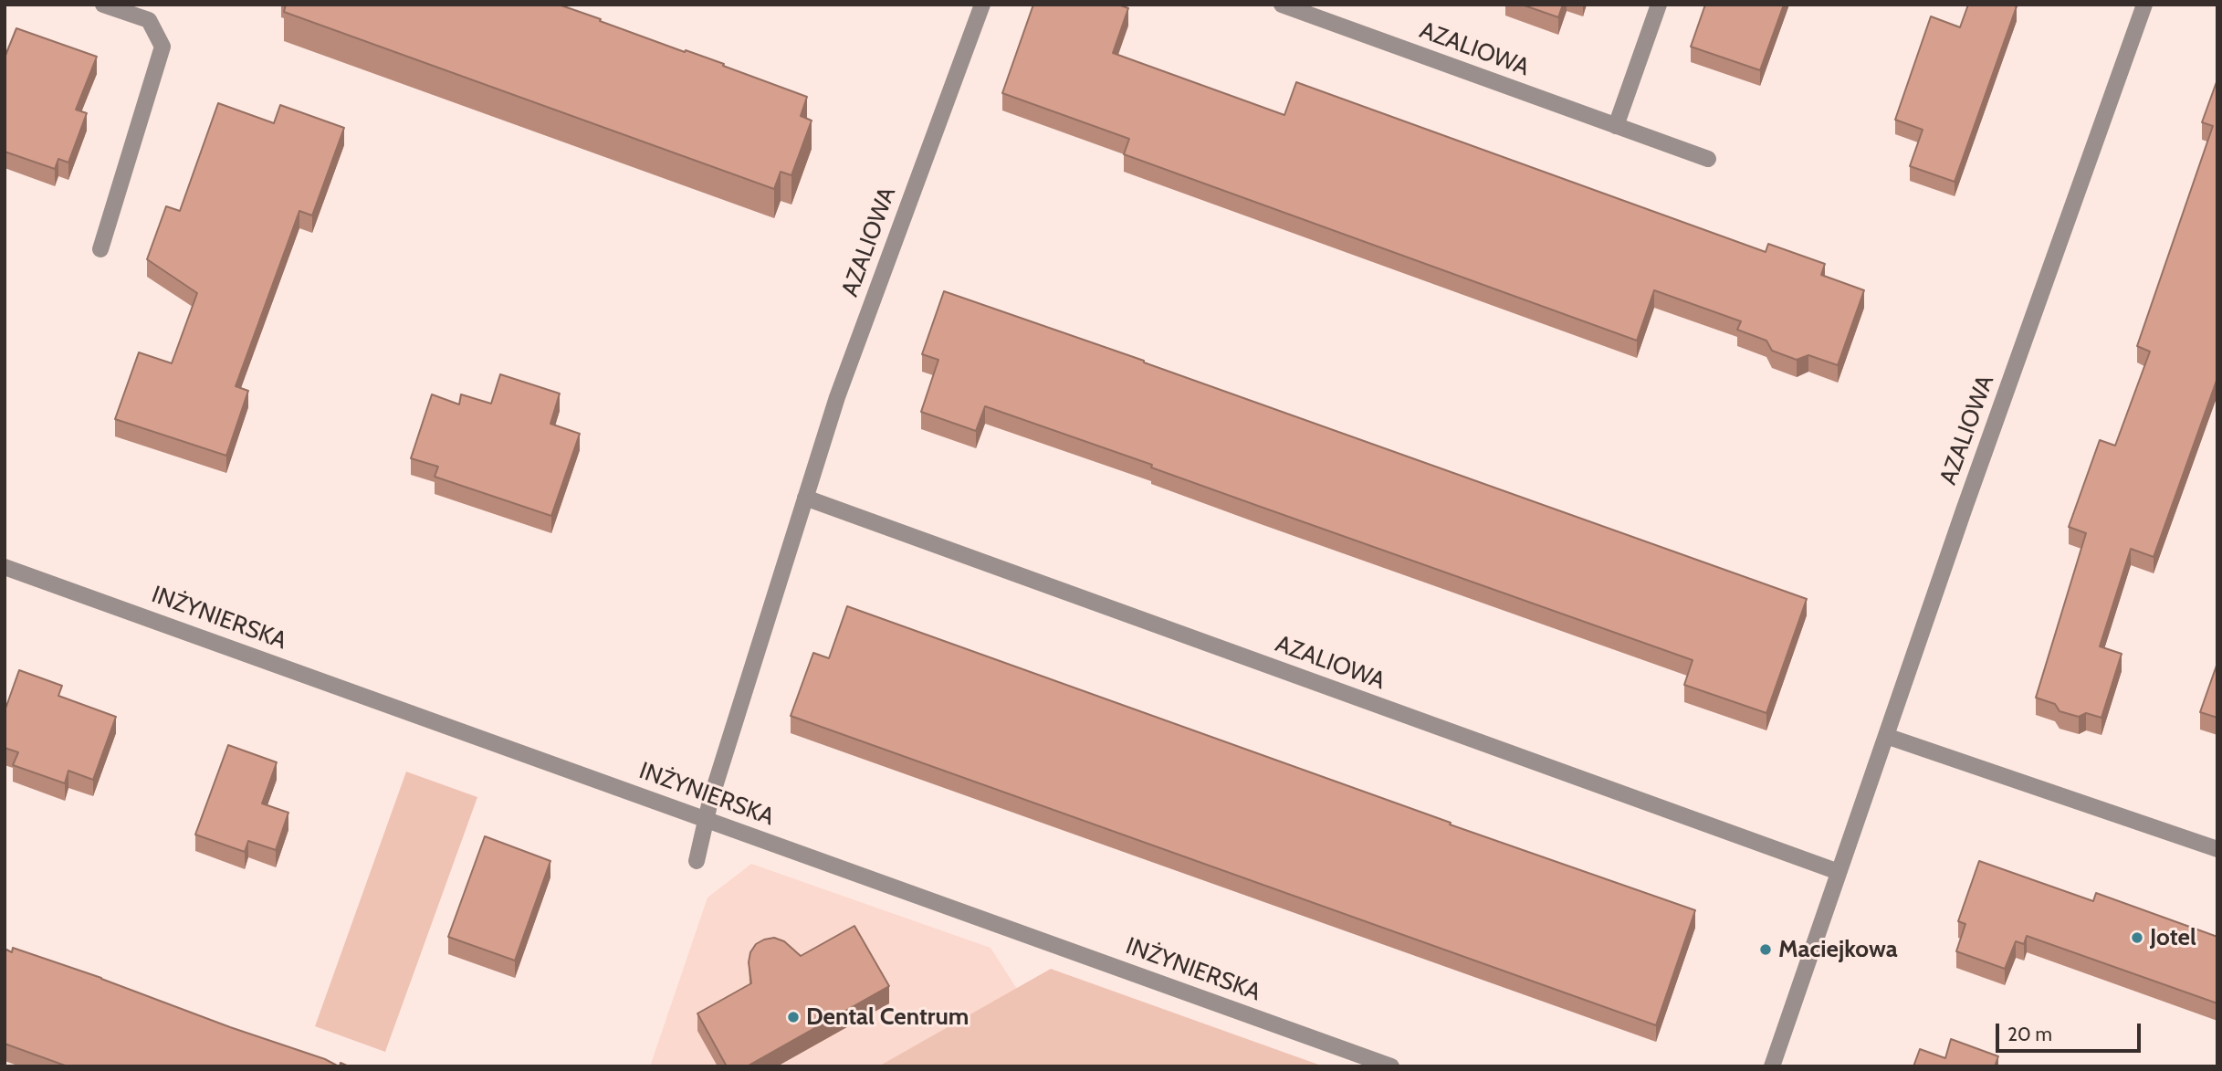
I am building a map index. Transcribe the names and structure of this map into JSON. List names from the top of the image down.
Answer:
{
  "streets": {
    "street": ["AZALIOWA", "INŻYNIERSKA"]
  },
  "crossings": [
    ["AZALIOWA", "INŻYNIERSKA"]
  ],
  "places": ["Jotel", "Maciejkowa", "Dental Centrum"],
  "scale_bar": "20 m"
}
